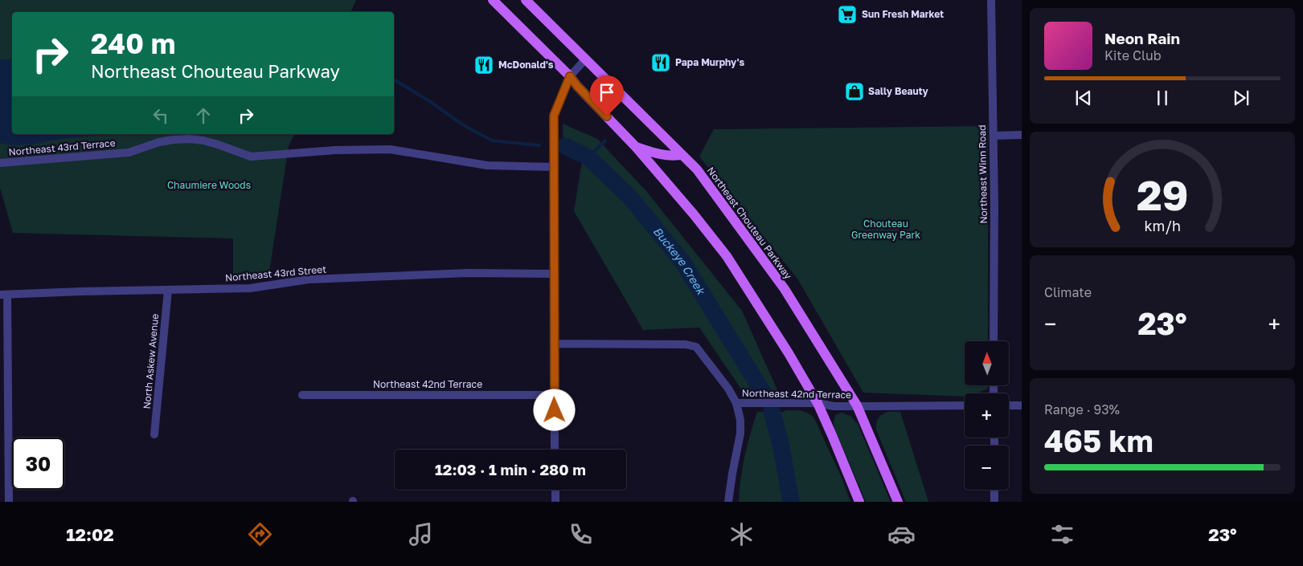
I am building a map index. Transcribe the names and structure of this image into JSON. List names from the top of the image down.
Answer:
{
  "streets": {
    "main road": ["Northeast Chouteau Parkway"],
    "street": [
      "Northeast 43rd Terrace",
      "Northeast Winn Road",
      "Northeast 43rd Street",
      "North Askew Avenue",
      "Northeast 42nd Terrace"
    ]
  },
  "crossings": [
    ["Northeast Chouteau Parkway", "Northeast 42nd Terrace"],
    ["Northeast 43rd Street", "North Askew Avenue"]
  ],
  "water": ["Buckeye Creek"],
  "parks": ["Chaumiere Woods", "Chouteau Greenway Park"],
  "places": {
    "supermarket": ["Sun Fresh Market"],
    "restaurant": ["Papa Murphy's", "McDonald's"],
    "shop": ["Sally Beauty"]
  },
  "north": "top",
  "page": {
    "turn": ["240 m", "Northeast Chouteau Parkway"],
    "song": ["Neon Rain", "Kite Club"],
    "tile": [
      "Climate",
      ["Range · 93%", "465 km"]
    ],
    "heat": ["−", "23°", "+"],
    "map_buttons": ["+", "−"],
    "limit": "30",
    "trip": "12:03 · 1 min · 280 m",
    "tabs": ["12:02", "23°"],
    "gauge": ["29", "km/h"]
  }
}
